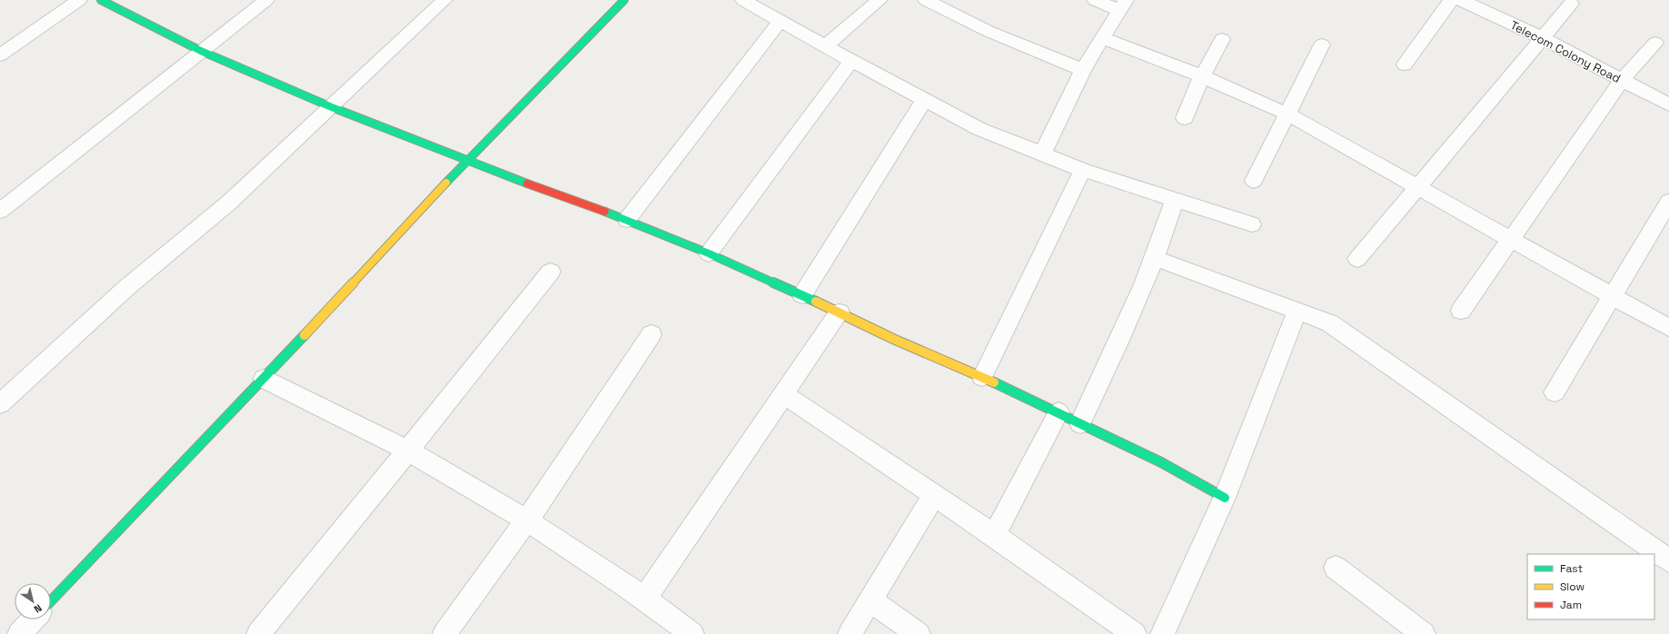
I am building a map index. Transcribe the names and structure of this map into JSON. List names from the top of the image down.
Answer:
{
  "streets": {
    "street": ["Telecom Colony Road"]
  },
  "legend": ["Fast", "Slow", "Jam"],
  "north": "bottom right"
}
